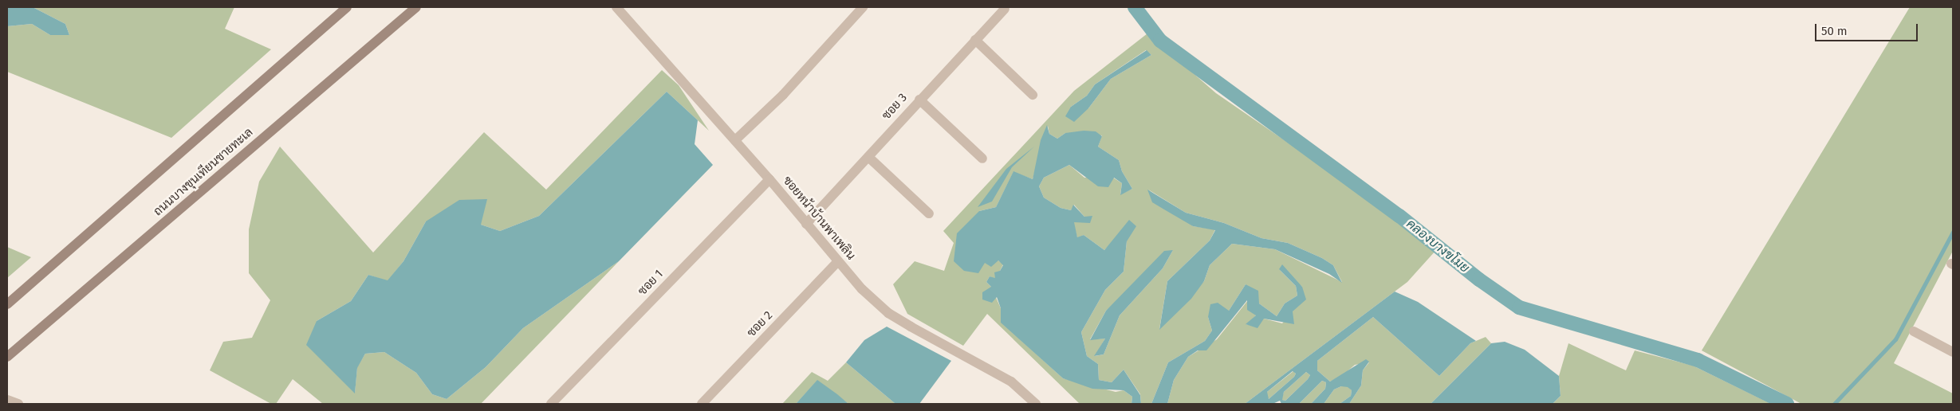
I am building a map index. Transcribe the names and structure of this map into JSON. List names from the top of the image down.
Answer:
{
  "streets": {
    "main road": ["ถนนบางขุนเทียนชายทะเล"],
    "street": [
      "ซอย 3",
      "ซอยหน้าบ้านพาเพลิน",
      "ซอย 1",
      "ซอย 2"
    ]
  },
  "crossings": [
    ["ซอย 3", "ซอยหน้าบ้านพาเพลิน"],
    ["ซอยหน้าบ้านพาเพลิน", "ซอย 1"],
    ["ซอยหน้าบ้านพาเพลิน", "ซอย 2"]
  ],
  "water": ["คลองบางขโมย"],
  "scale_bar": "50 m"
}
